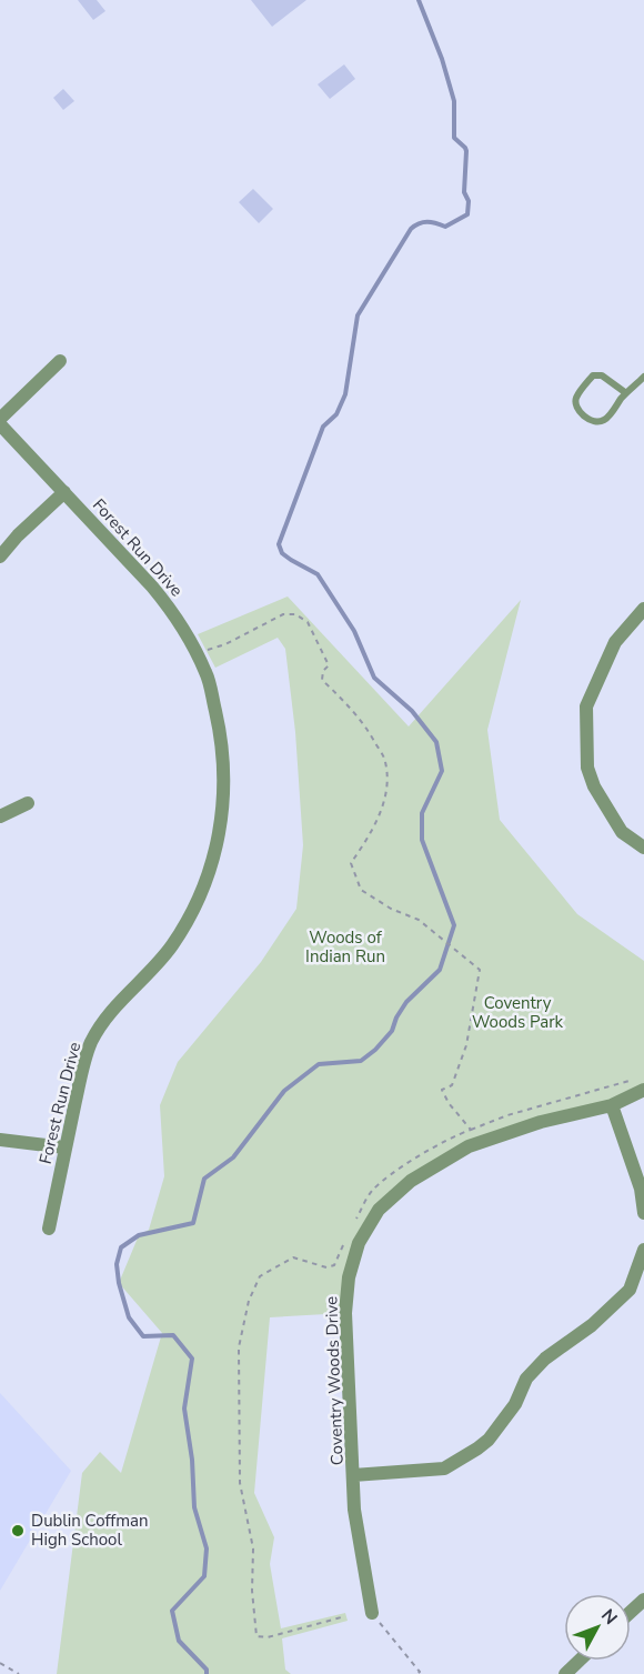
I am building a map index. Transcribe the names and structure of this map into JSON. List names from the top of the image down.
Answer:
{
  "streets": {
    "street": ["Forest Run Drive", "Coventry Woods Drive"]
  },
  "parks": ["Woods of Indian Run", "Coventry Woods Park"],
  "places": ["Dublin Coffman High School"],
  "north": "top right"
}
